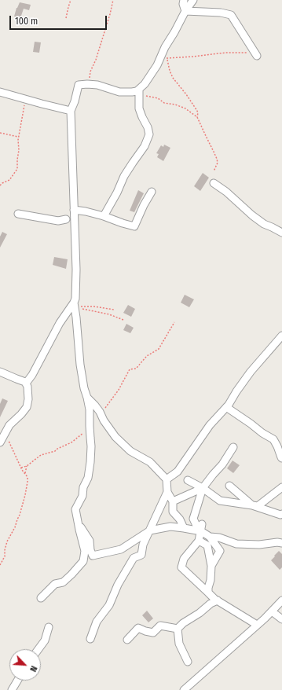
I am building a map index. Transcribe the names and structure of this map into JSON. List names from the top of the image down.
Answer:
{
  "scale_bar": "100 m",
  "north": "bottom right"
}
